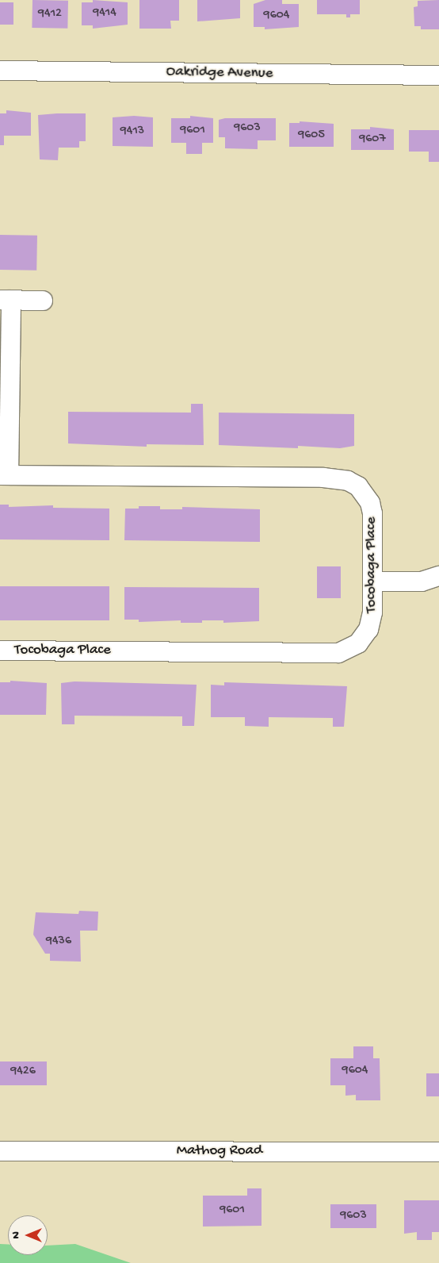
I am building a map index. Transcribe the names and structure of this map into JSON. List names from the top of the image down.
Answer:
{
  "streets": {
    "street": ["Oakridge Avenue", "Tocobaga Place", "Mathog Road"]
  },
  "house_numbers": [
    "9414",
    "9412",
    "9604",
    "9603",
    "9601",
    "9413",
    "9605",
    "9607",
    "9436",
    "9604",
    "9426",
    "9601",
    "9603"
  ],
  "north": "left"
}
